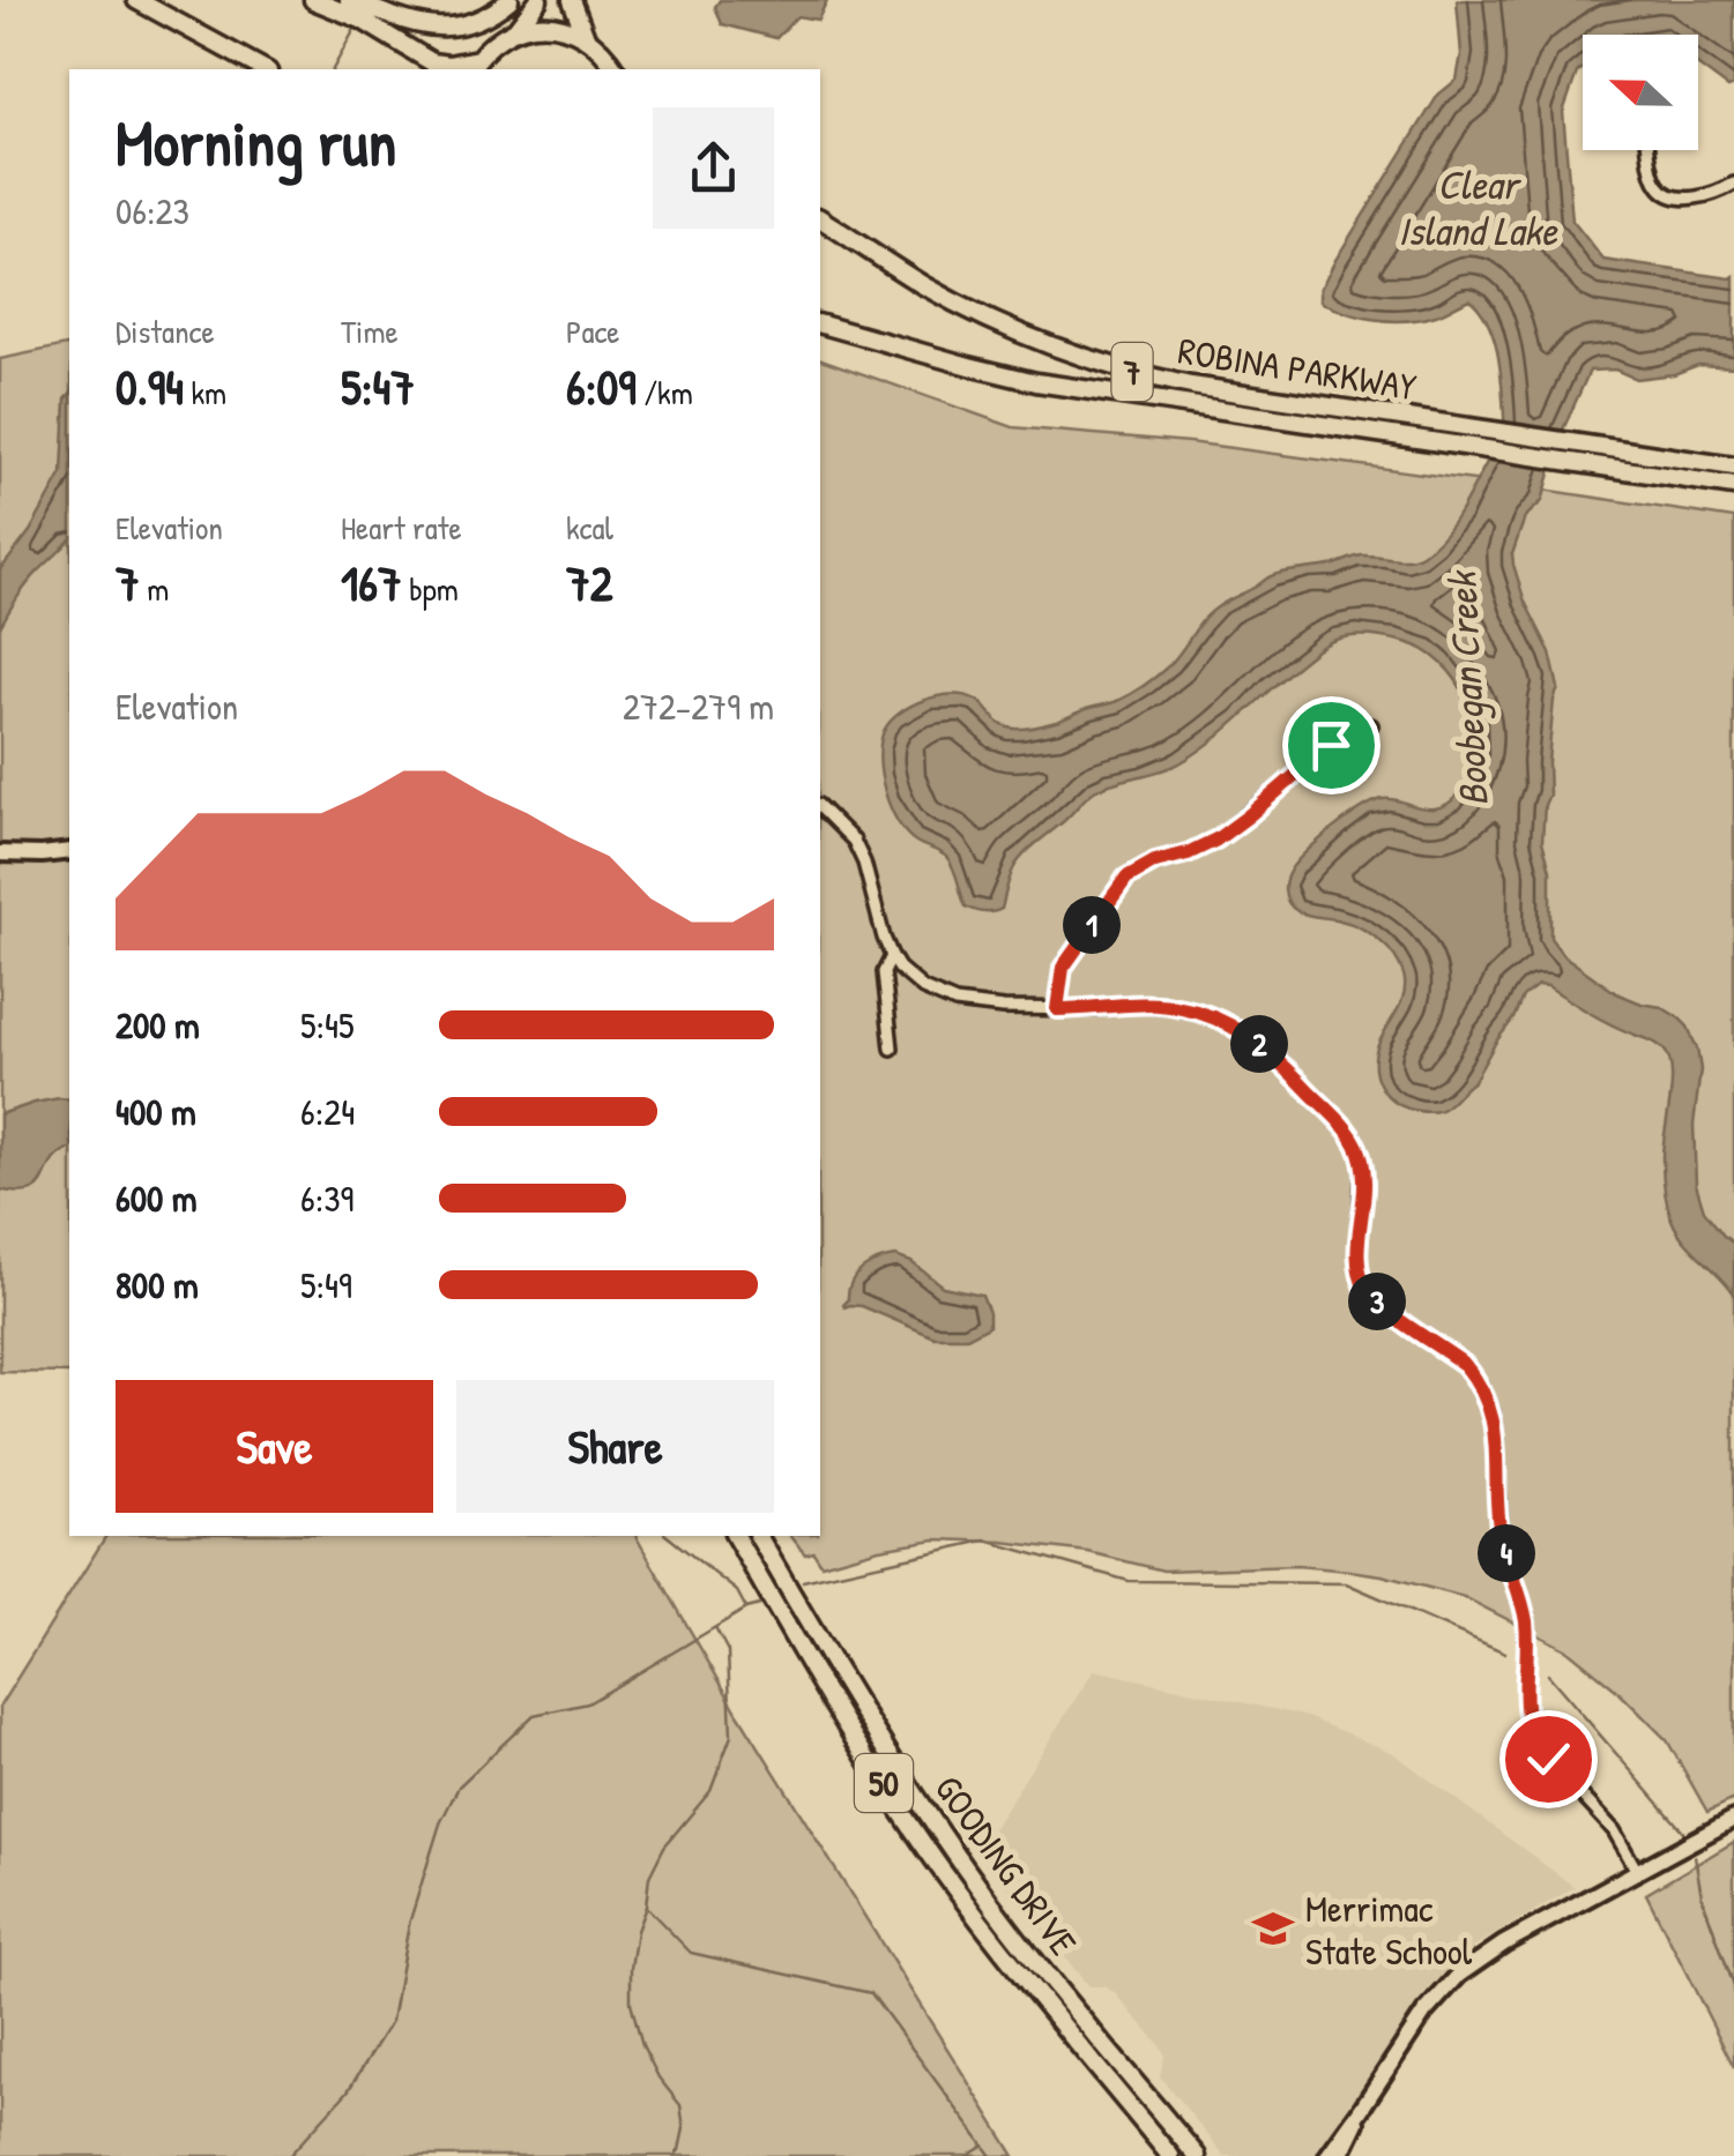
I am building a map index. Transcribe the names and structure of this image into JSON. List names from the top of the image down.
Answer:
{
  "streets": {
    "main road": [
      "ROBINA PARKWAY",
      "7",
      "50",
      "GOODING DRIVE"
    ]
  },
  "water": ["Clear Island Lake", "Boobegan Creek"],
  "places": {
    "school or university": ["Merrimac State School"]
  },
  "north": "left",
  "page": {
    "heading": ["Morning run", "06:23"],
    "stats": [
      ["Distance", "0.94 km"],
      ["Time", "5:47"],
      ["Pace", "6:09 /km"],
      ["Elevation", "7 m"],
      ["Heart rate", "167 bpm"],
      ["kcal", "72"]
    ],
    "chart": ["Elevation", "272–279 m"],
    "pins": [
      "1",
      "2",
      "3",
      "4"
    ],
    "list": [
      {
        "name": "200 m",
        "note": "5:45"
      },
      {
        "name": "400 m",
        "note": "6:24"
      },
      {
        "name": "600 m",
        "note": "6:39"
      },
      {
        "name": "800 m",
        "note": "5:49"
      }
    ],
    "buttons": ["Save", "Share"]
  }
}
